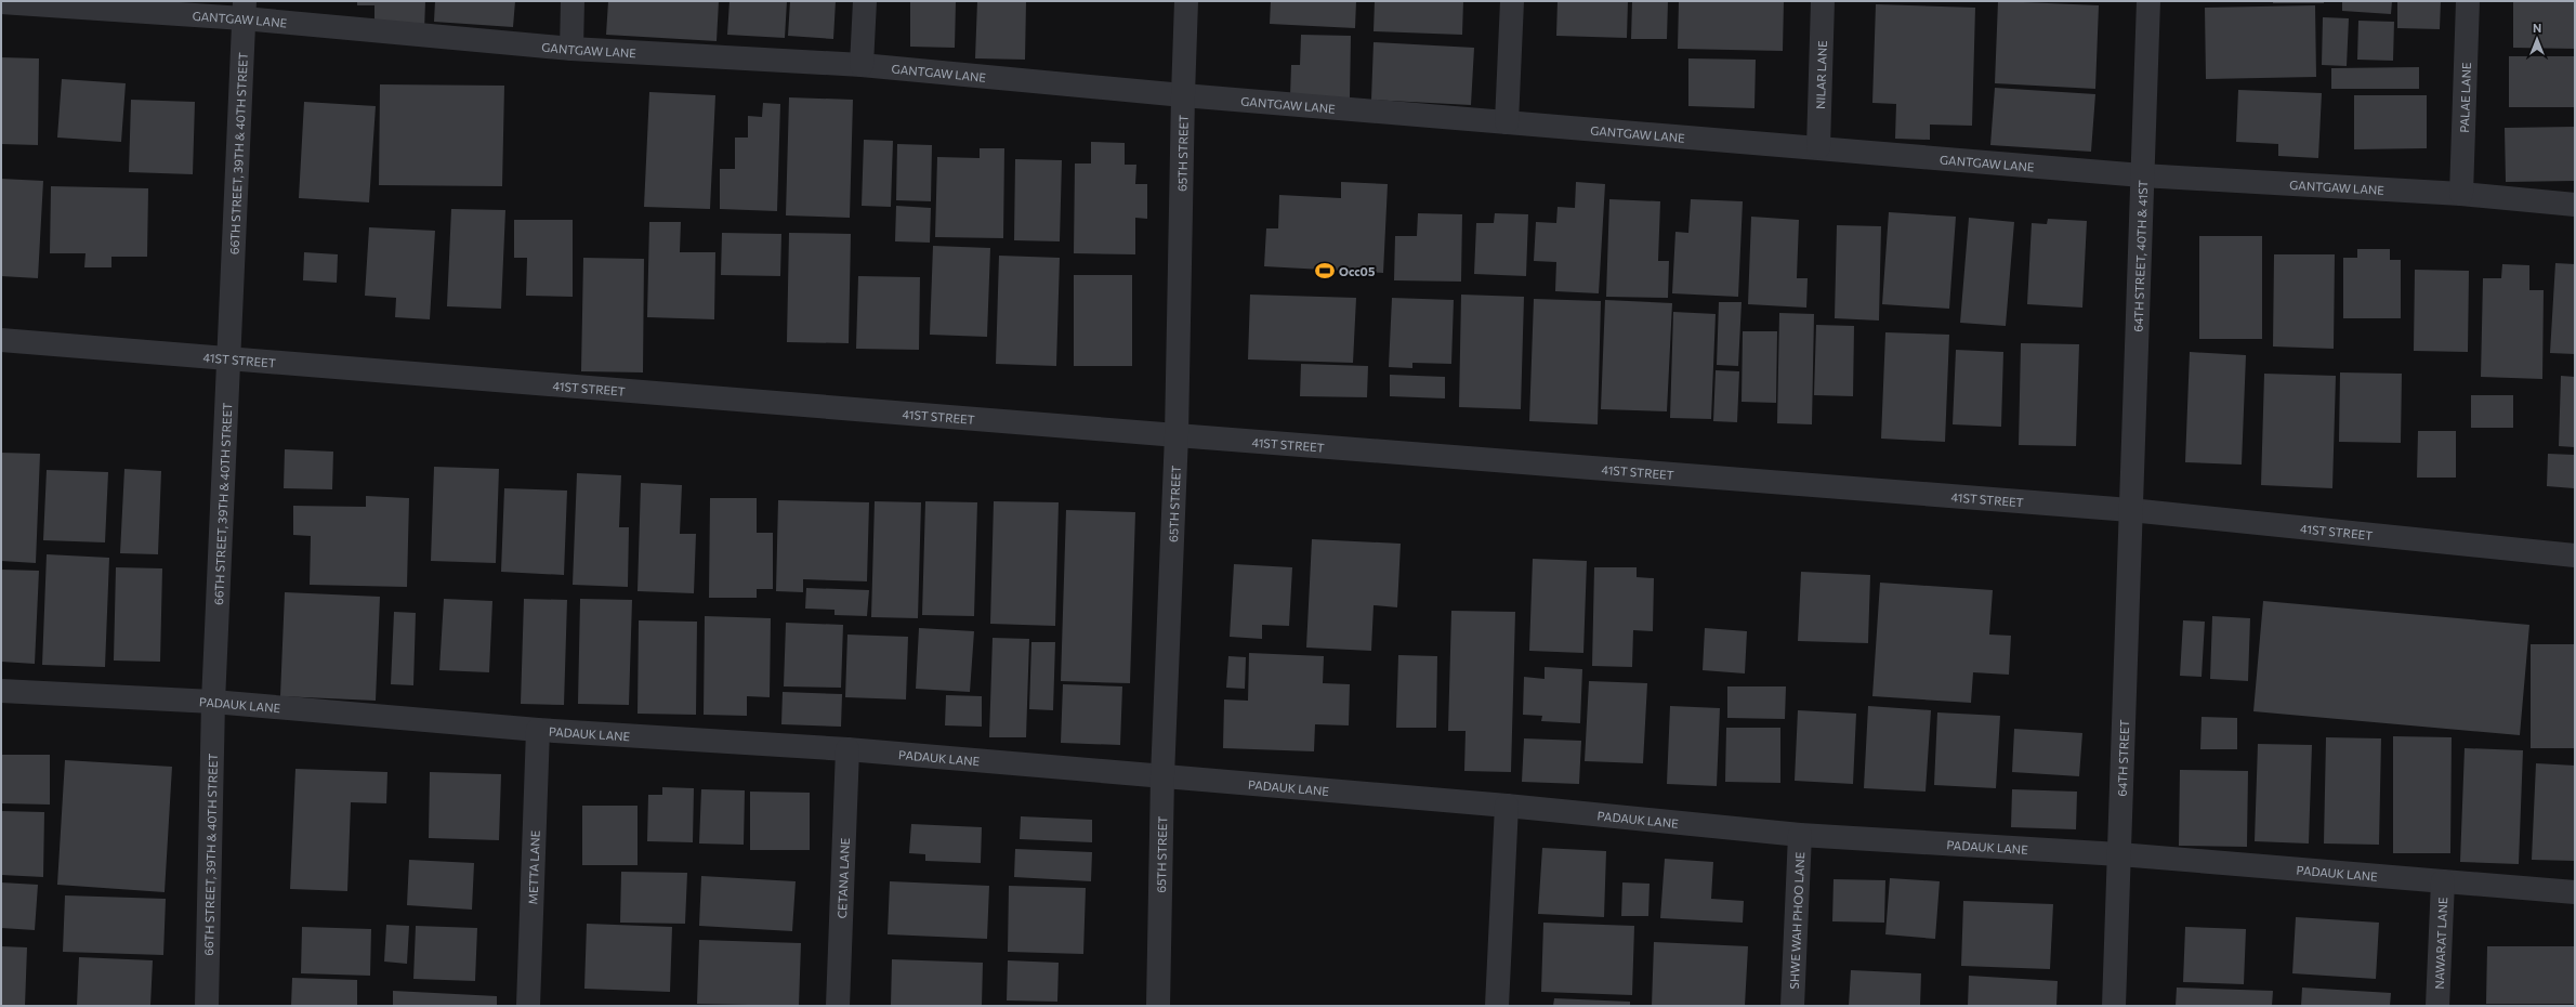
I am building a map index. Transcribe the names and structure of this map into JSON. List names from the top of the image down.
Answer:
{
  "streets": {
    "street": [
      "GANTGAW LANE",
      "NILAR LANE",
      "PALAE LANE",
      "66TH STREET, 39TH & 40TH STREET",
      "65TH STREET",
      "64TH STREET, 40TH & 41ST",
      "41ST STREET",
      "PADAUK LANE",
      "64TH STREET",
      "METTA LANE",
      "CETANA LANE",
      "SHWE WAH PHOO LANE",
      "NAWARAT LANE"
    ]
  },
  "crossings": [
    ["GANTGAW LANE", "NILAR LANE"],
    ["GANTGAW LANE", "PALAE LANE"],
    ["GANTGAW LANE", "66TH STREET, 39TH & 40TH STREET"],
    ["GANTGAW LANE", "65TH STREET"],
    ["GANTGAW LANE", "64TH STREET, 40TH & 41ST"],
    ["66TH STREET, 39TH & 40TH STREET", "41ST STREET"],
    ["66TH STREET, 39TH & 40TH STREET", "PADAUK LANE"],
    ["65TH STREET", "41ST STREET"],
    ["65TH STREET", "PADAUK LANE"],
    ["64TH STREET, 40TH & 41ST", "41ST STREET"],
    ["64TH STREET, 40TH & 41ST", "64TH STREET"],
    ["41ST STREET", "64TH STREET"],
    ["PADAUK LANE", "64TH STREET"],
    ["PADAUK LANE", "METTA LANE"],
    ["PADAUK LANE", "CETANA LANE"],
    ["PADAUK LANE", "SHWE WAH PHOO LANE"],
    ["PADAUK LANE", "NAWARAT LANE"]
  ],
  "places": {
    "sports": ["Occ05"]
  },
  "north": "top"
}
